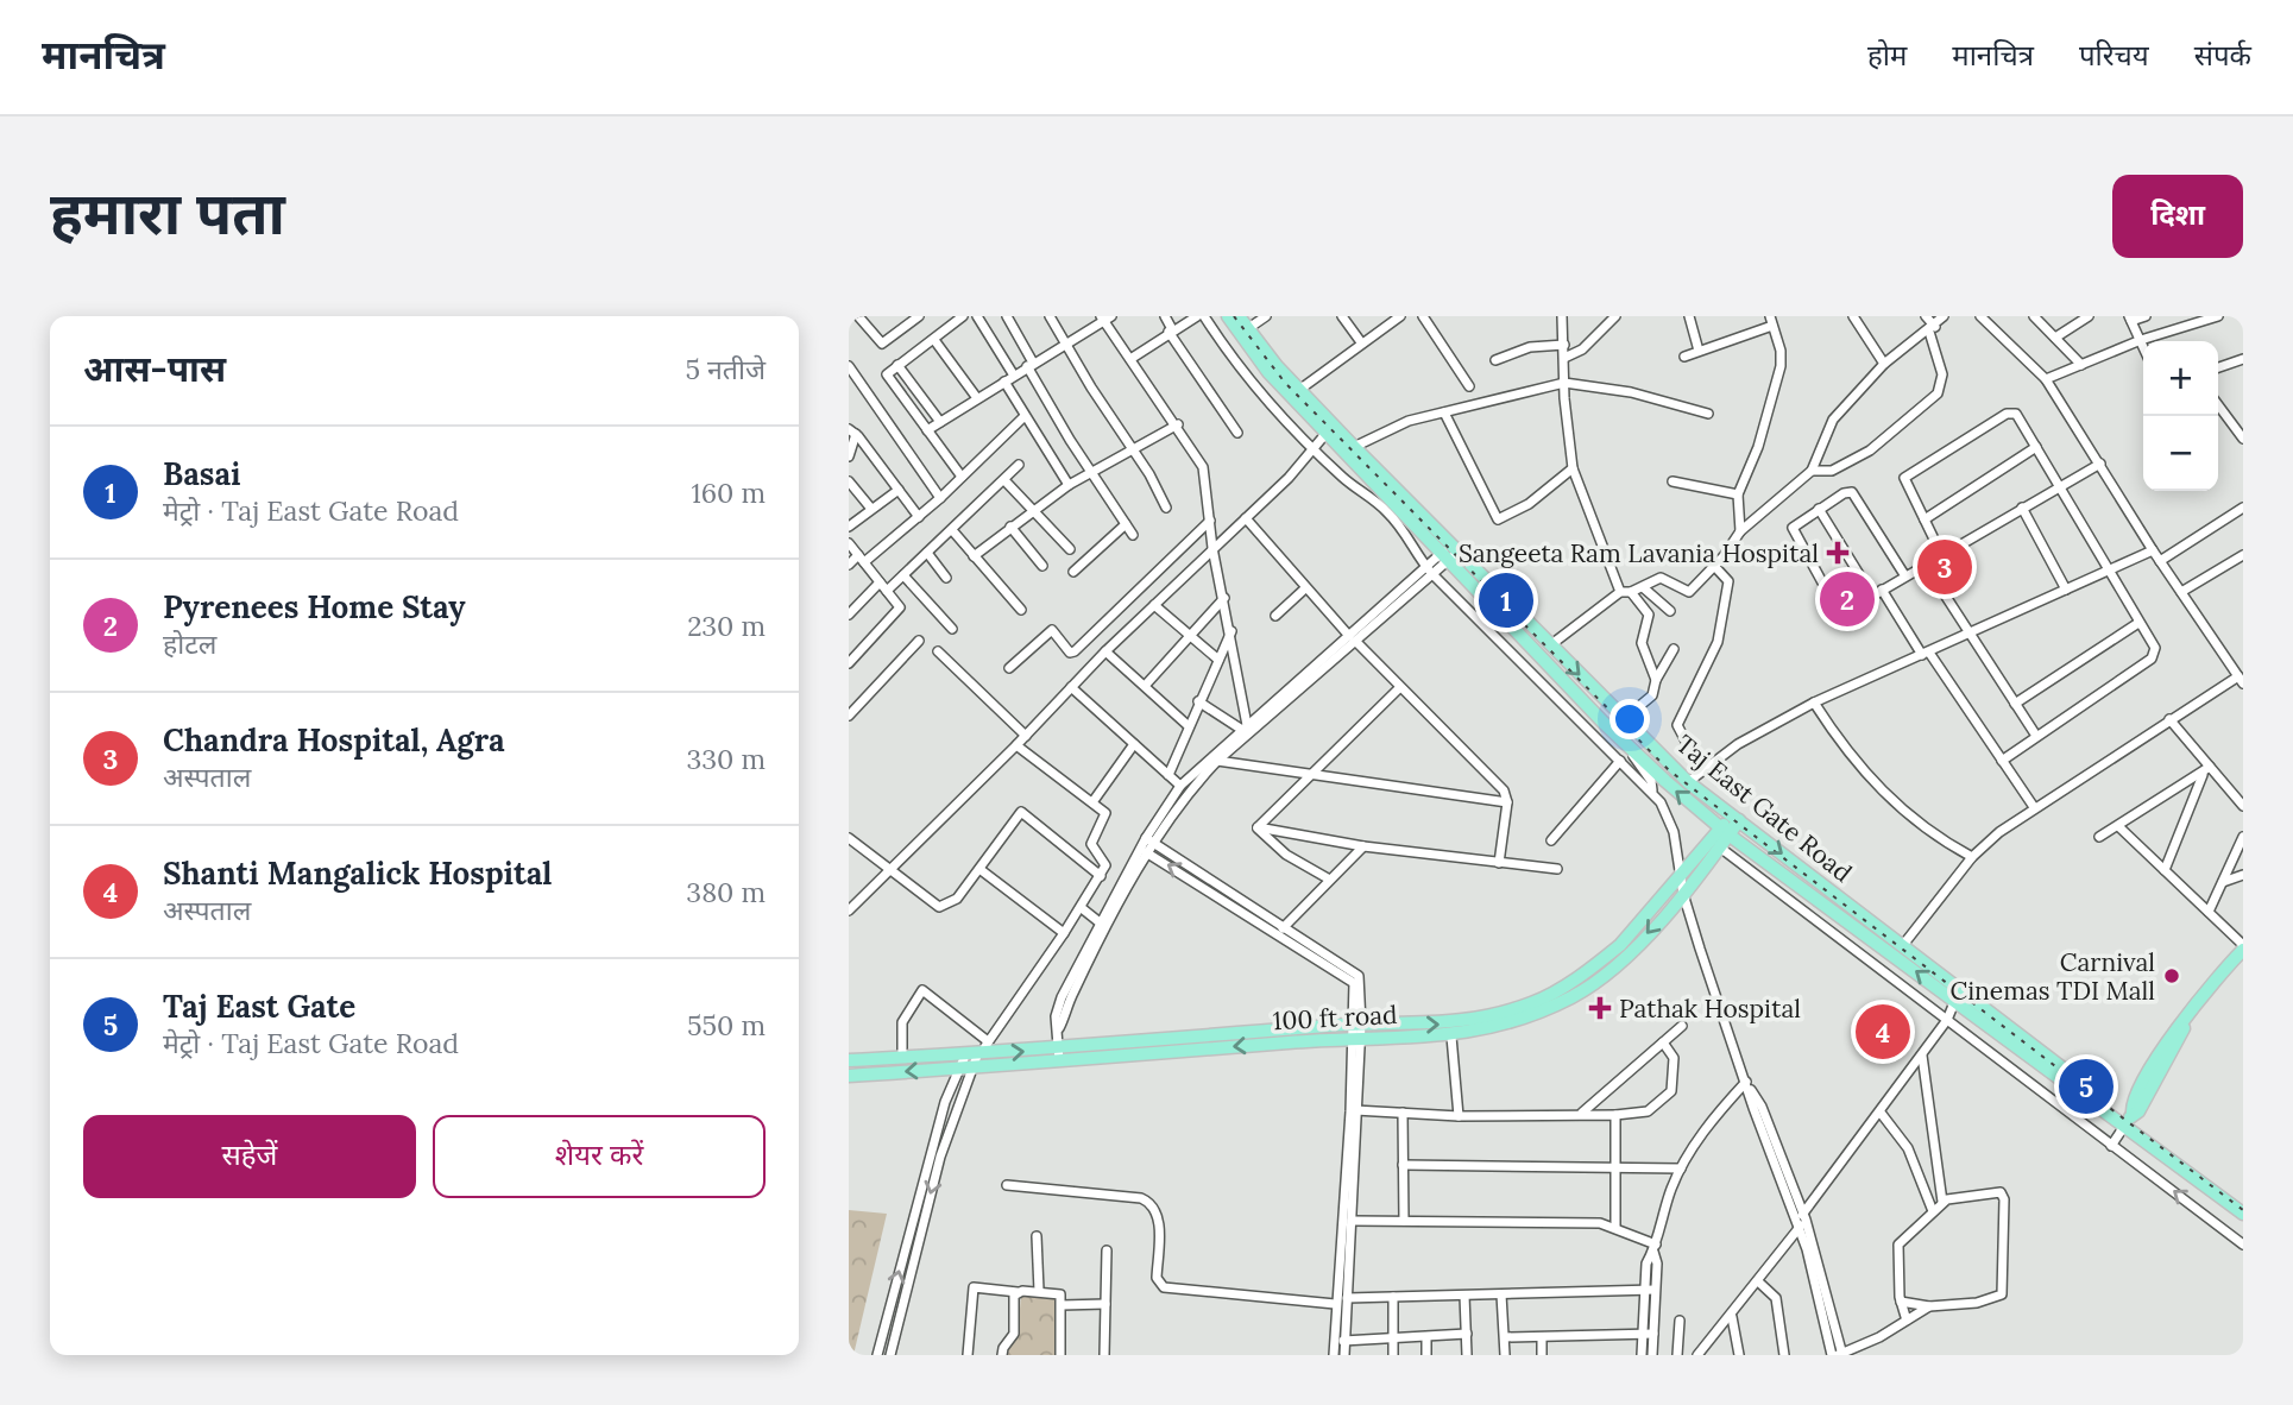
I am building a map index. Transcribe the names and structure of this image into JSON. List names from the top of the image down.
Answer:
{
  "streets": {
    "main road": ["Taj East Gate Road", "100 ft road"]
  },
  "crossings": [
    ["Taj East Gate Road", "100 ft road"]
  ],
  "places": {
    "health": ["Sangeeta Ram Lavania Hospital", "Pathak Hospital"],
    "other": ["Carnival Cinemas TDI Mall"]
  },
  "page": {
    "header": "मानचित्र",
    "nav": [
      "होम",
      "मानचित्र",
      "परिचय",
      "संपर्क"
    ],
    "buttons": [
      "दिशा",
      ["सहेजें", "शेयर करें"]
    ],
    "title": "हमारा पता",
    "heading": ["आस-पास", "5 नतीजे"],
    "map_buttons": ["+", "−"],
    "list": [
      {
        "mark": "1",
        "name": "Basai",
        "note": "मेट्रो · Taj East Gate Road",
        "value": "160 m"
      },
      {
        "mark": "2",
        "name": "Pyrenees Home Stay",
        "note": "होटल",
        "value": "230 m"
      },
      {
        "mark": "3",
        "name": "Chandra Hospital, Agra",
        "note": "अस्पताल",
        "value": "330 m"
      },
      {
        "mark": "4",
        "name": "Shanti Mangalick Hospital",
        "note": "अस्पताल",
        "value": "380 m"
      },
      {
        "mark": "5",
        "name": "Taj East Gate",
        "note": "मेट्रो · Taj East Gate Road",
        "value": "550 m"
      }
    ],
    "pins": [
      "3",
      "2",
      "1",
      "4",
      "5"
    ]
  }
}
